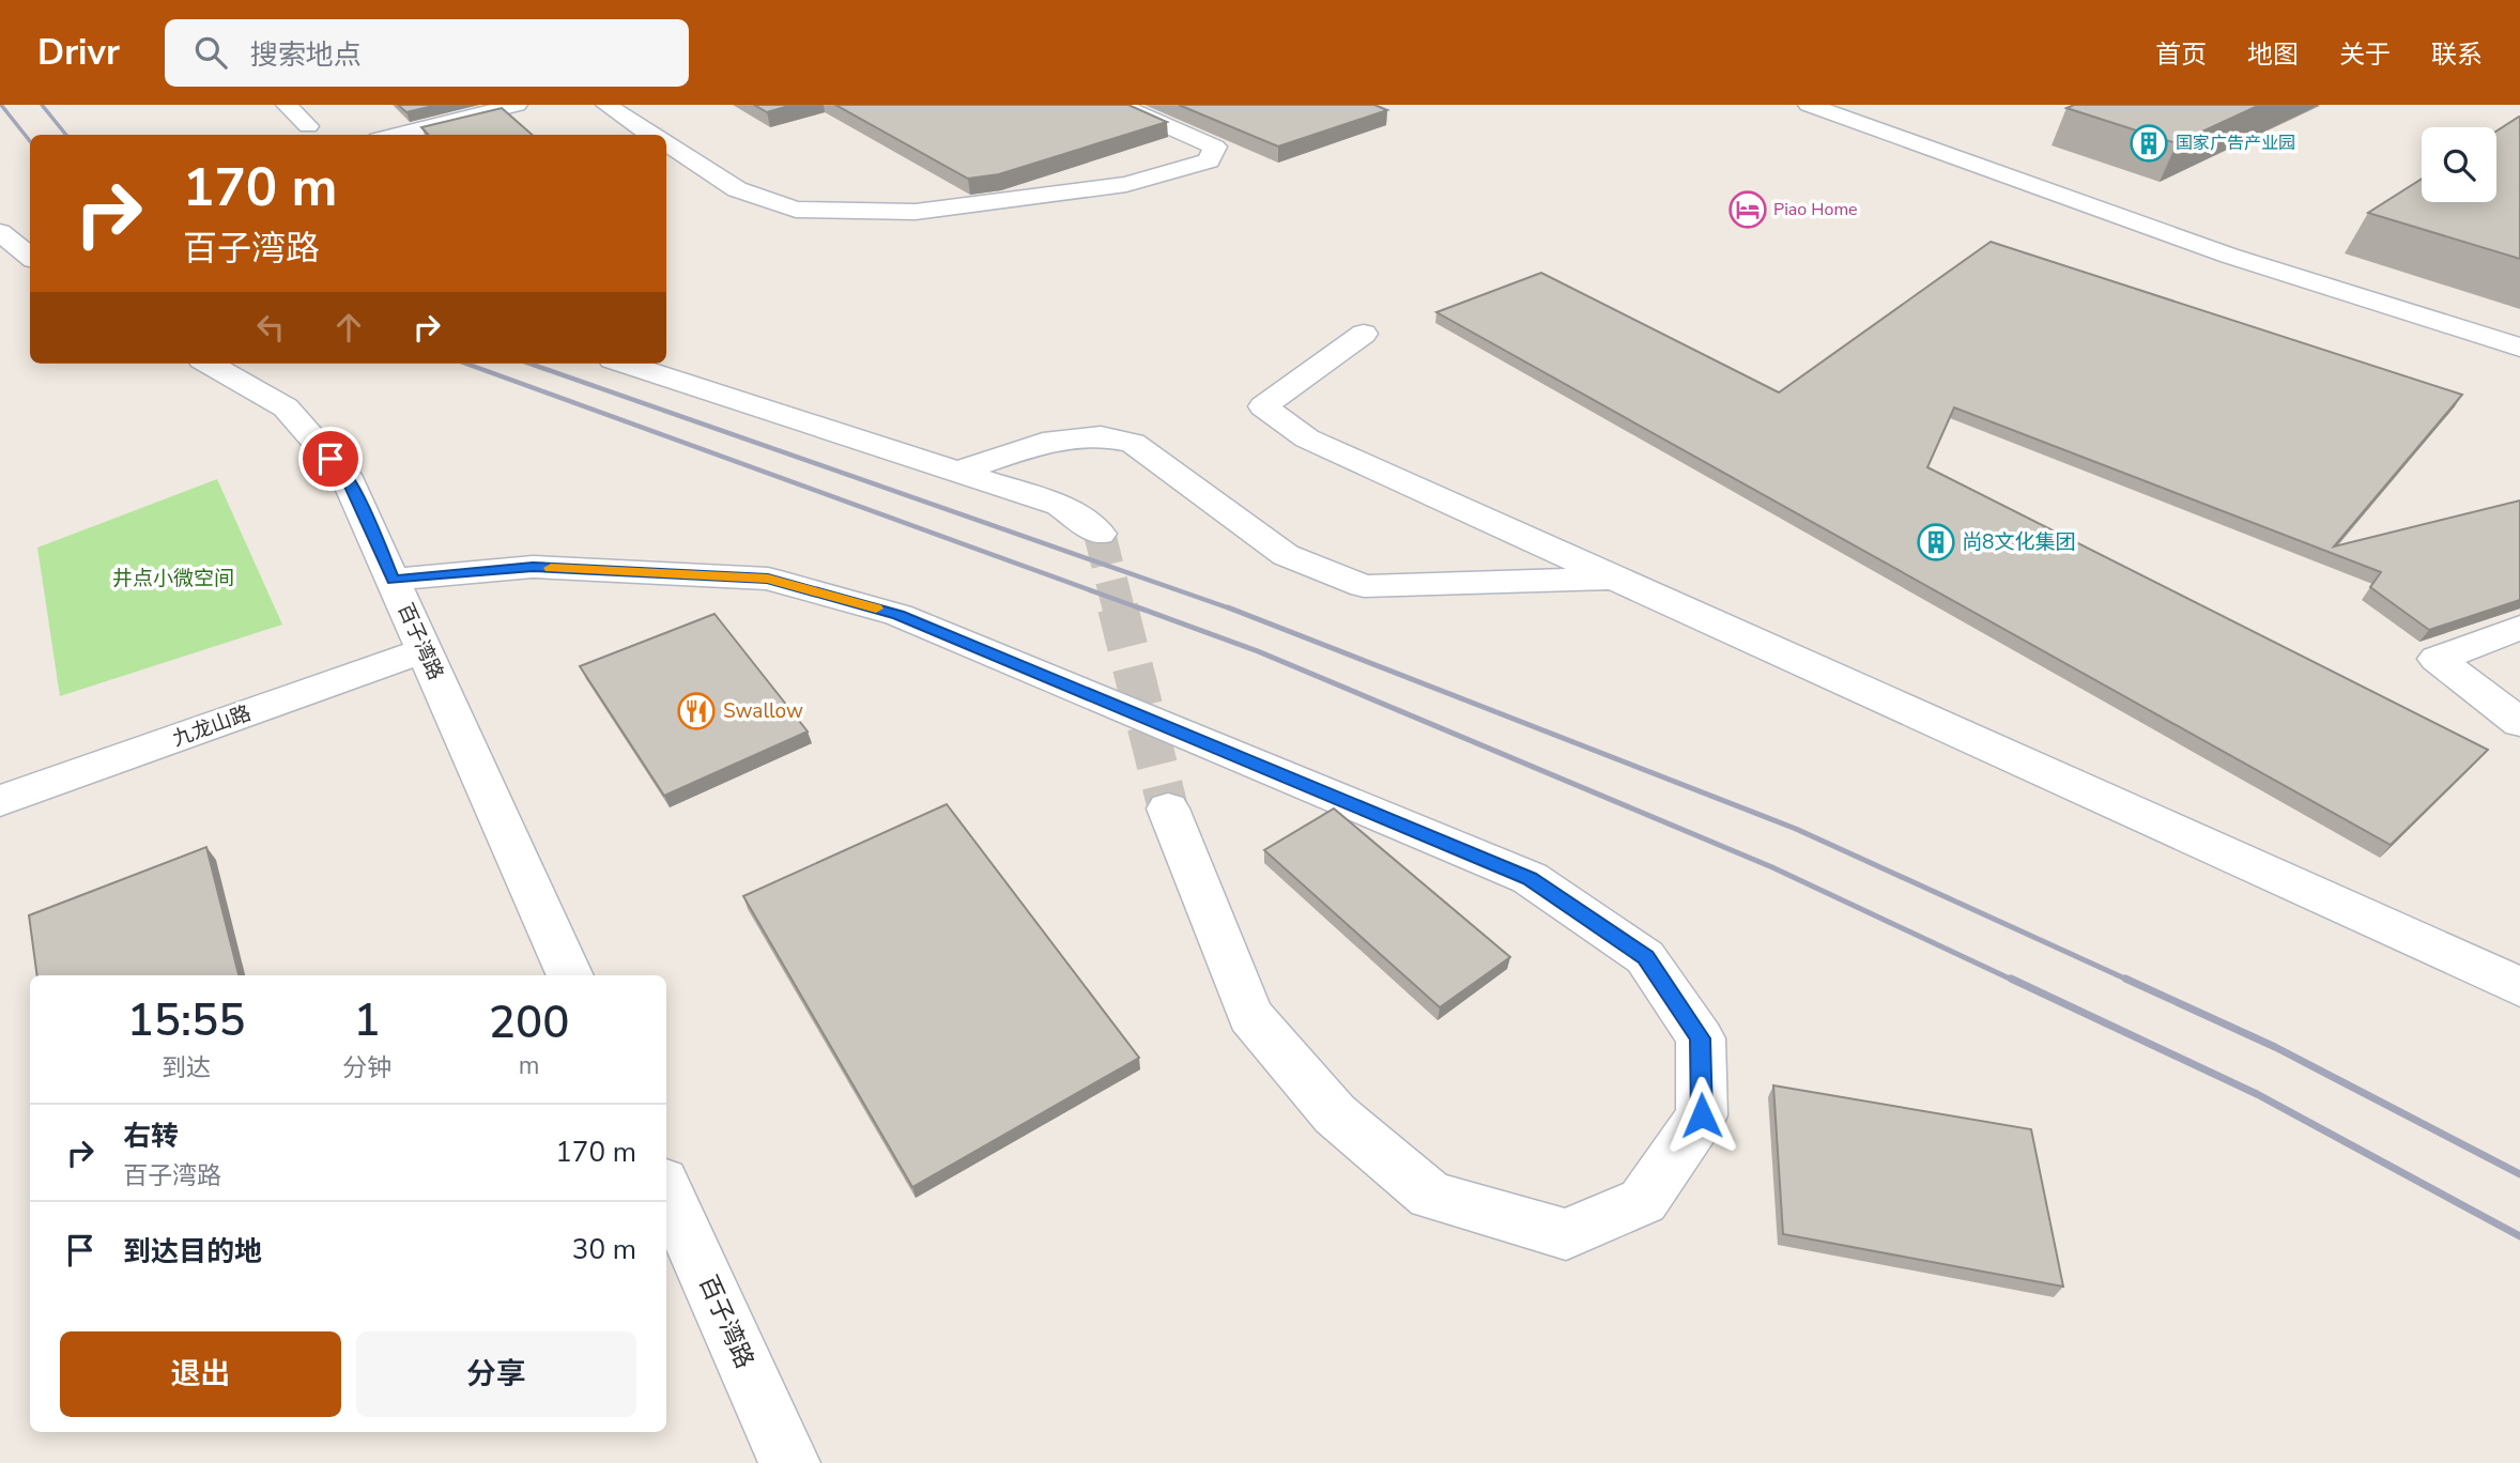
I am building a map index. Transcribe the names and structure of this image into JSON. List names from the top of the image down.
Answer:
{
  "streets": {
    "street": ["百子湾路", "九龙山路"]
  },
  "crossings": [
    ["百子湾路", "九龙山路"]
  ],
  "parks": ["井点小微空间"],
  "places": {
    "building": ["国家广告产业园", "尚8文化集团"],
    "hotel": ["Piao Home"],
    "restaurant": ["Swallow"]
  },
  "page": {
    "header": "Drivr",
    "search": "搜索地点",
    "nav": [
      "首页",
      "地图",
      "关于",
      "联系"
    ],
    "turn": ["170 m", "百子湾路"],
    "eta": [
      "15:55",
      "到达",
      "1",
      "分钟",
      "200",
      "m"
    ],
    "list": [
      {
        "name": "右转",
        "note": "百子湾路",
        "value": "170 m"
      },
      {
        "name": "到达目的地",
        "value": "30 m"
      }
    ],
    "buttons": ["退出", "分享"]
  }
}
